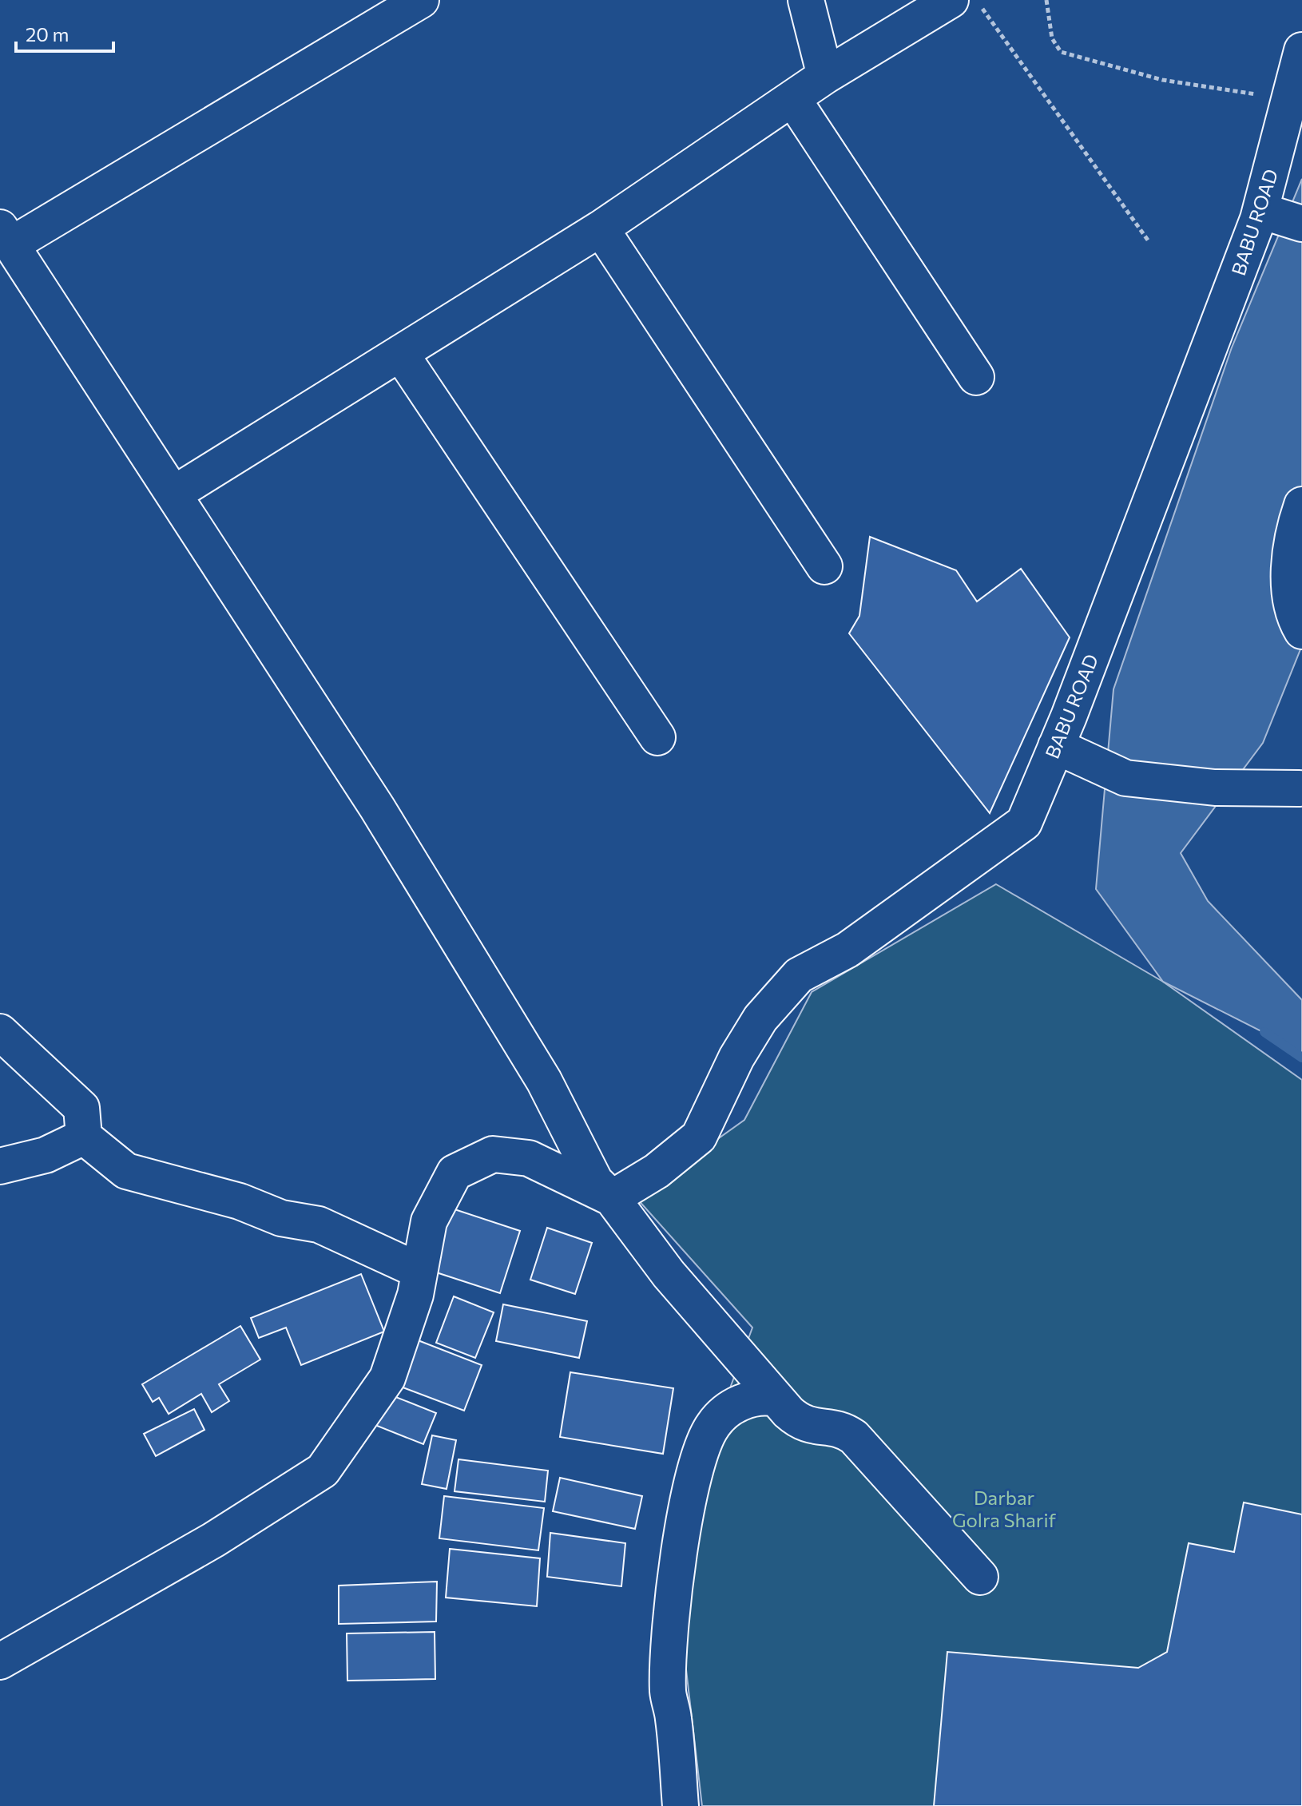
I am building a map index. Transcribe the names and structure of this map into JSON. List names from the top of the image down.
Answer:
{
  "streets": {
    "street": ["BABU ROAD"]
  },
  "parks": ["Darbar Golra Sharif"],
  "scale_bar": "20 m"
}
